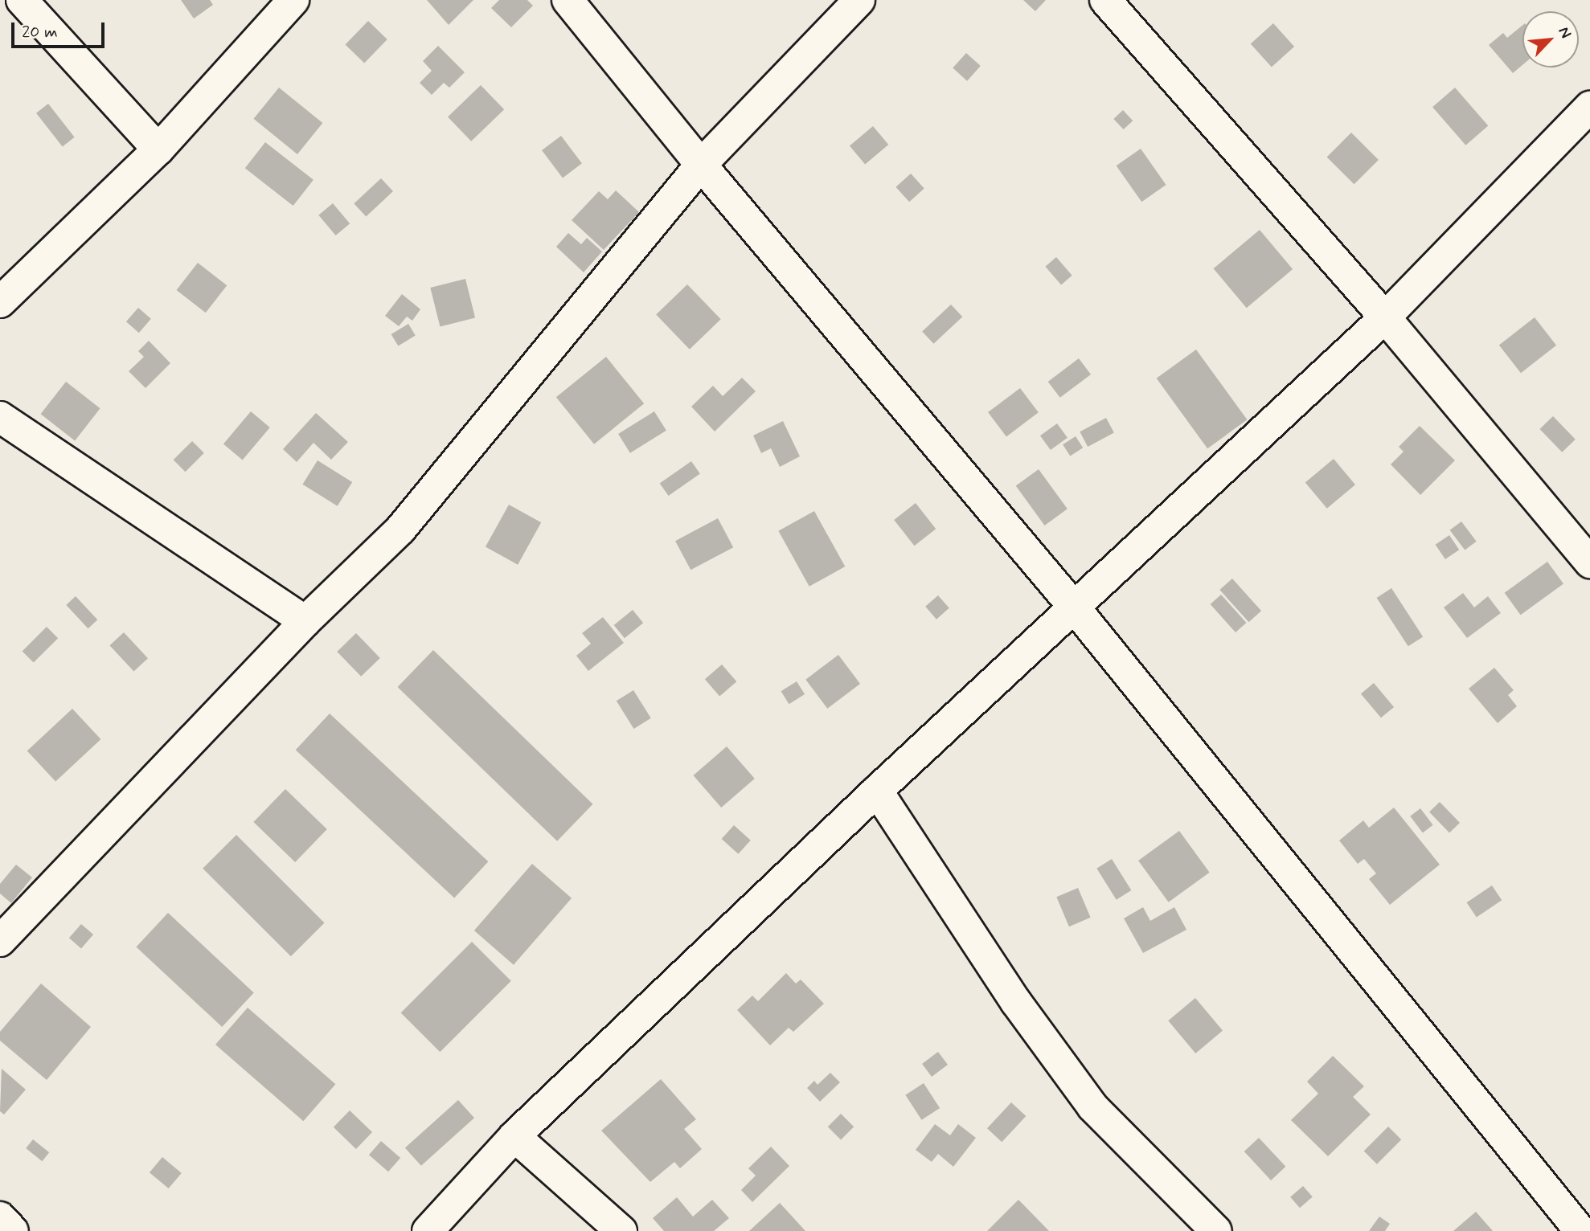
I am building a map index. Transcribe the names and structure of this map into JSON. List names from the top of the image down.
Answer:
{
  "scale_bar": "20 m",
  "north": "top right"
}
